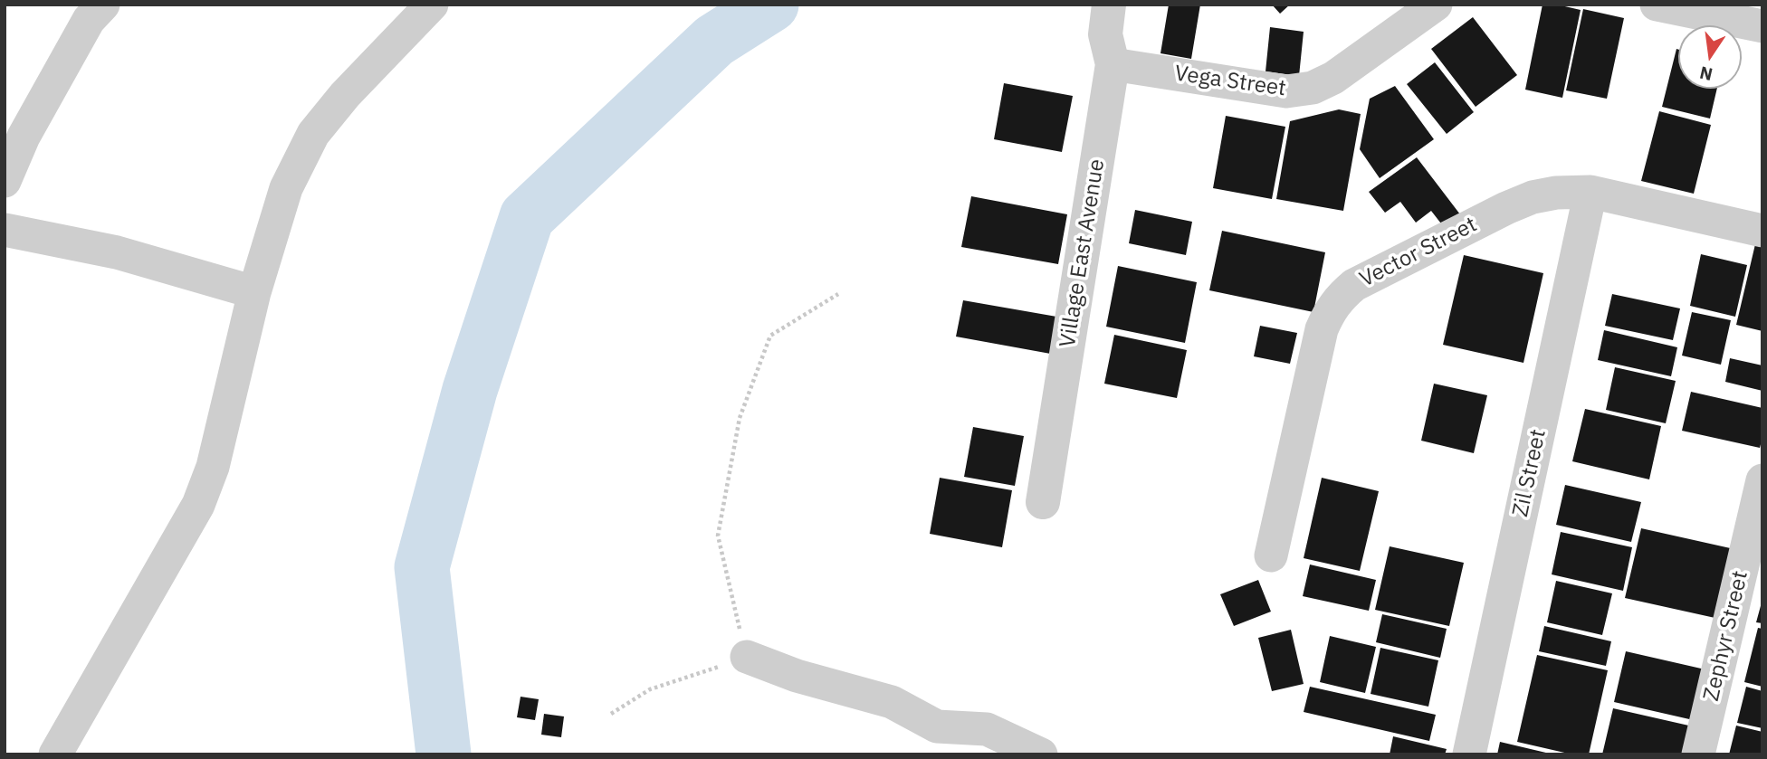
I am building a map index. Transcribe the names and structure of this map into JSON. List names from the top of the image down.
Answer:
{
  "streets": {
    "street": [
      "Vega Street",
      "Vector Street",
      "Village East Avenue",
      "Zil Street",
      "Zephyr Street"
    ]
  },
  "crossings": [
    ["Vega Street", "Village East Avenue"],
    ["Vector Street", "Zil Street"]
  ],
  "north": "bottom"
}
